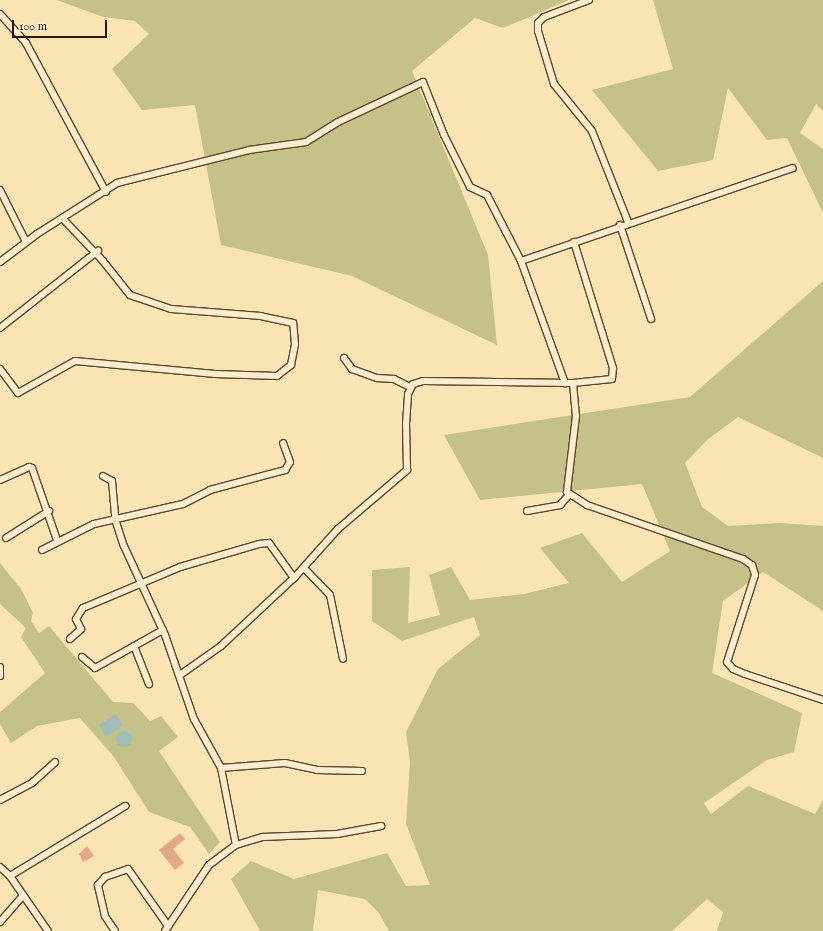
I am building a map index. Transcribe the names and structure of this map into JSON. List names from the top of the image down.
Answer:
{
  "scale_bar": "100 m"
}
